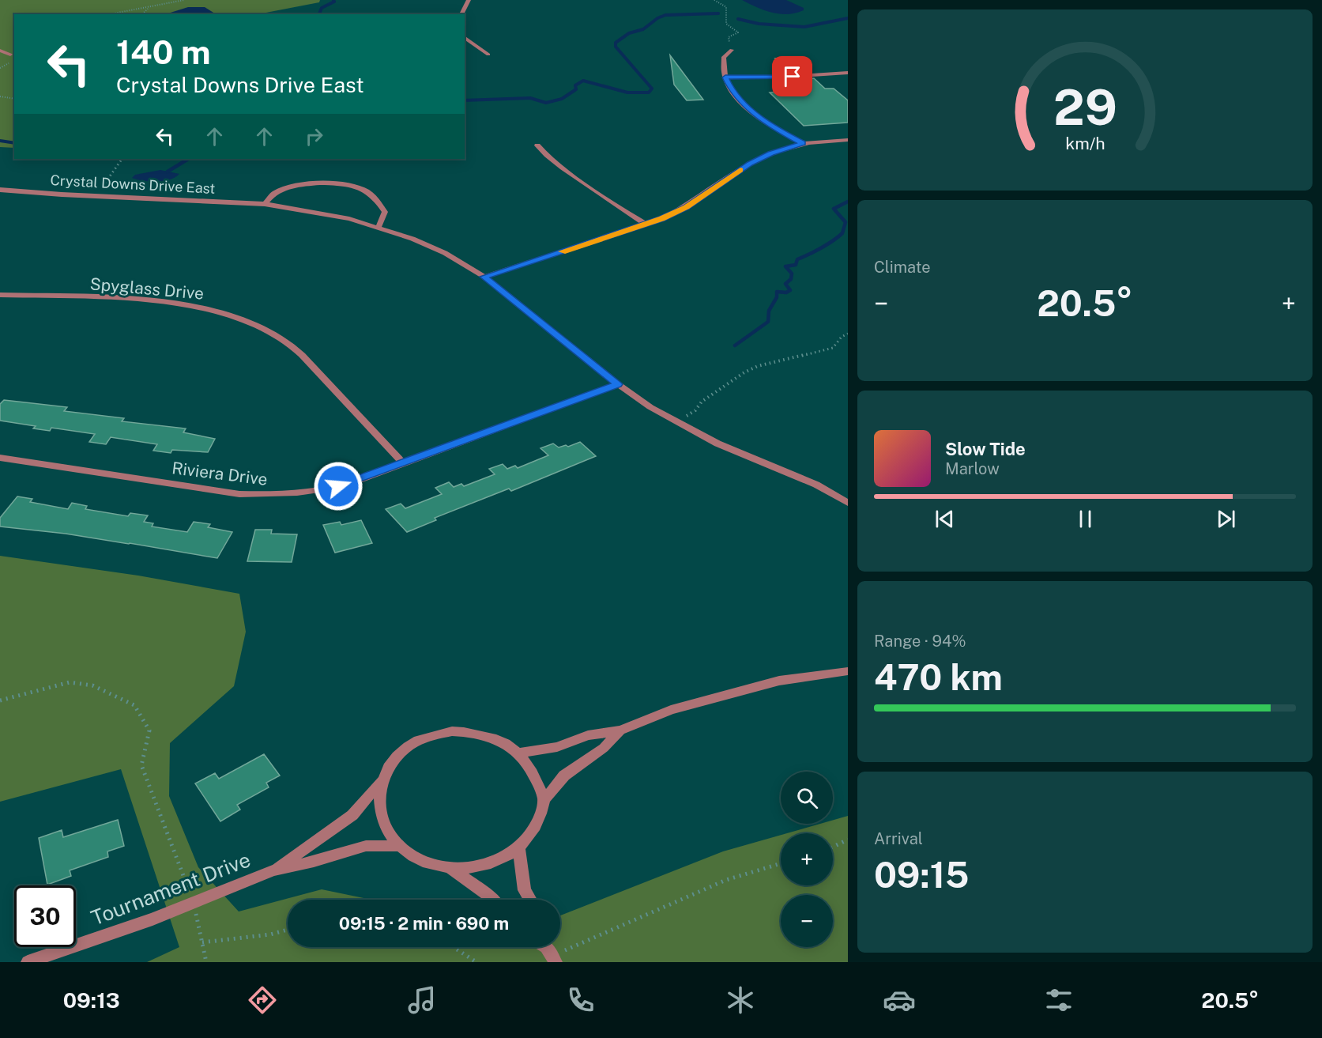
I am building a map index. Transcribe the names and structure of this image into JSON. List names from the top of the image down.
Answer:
{
  "streets": {
    "street": [
      "Crystal Downs Drive East",
      "Spyglass Drive",
      "Riviera Drive",
      "Tournament Drive"
    ]
  },
  "crossings": [
    ["Crystal Downs Drive East", "Riviera Drive"],
    ["Spyglass Drive", "Riviera Drive"]
  ],
  "page": {
    "turn": ["140 m", "Crystal Downs Drive East"],
    "tile": [
      "Climate",
      ["Range · 94%", "470 km"],
      ["Arrival", "09:15"]
    ],
    "heat": ["−", "20.5°", "+"],
    "song": ["Slow Tide", "Marlow"],
    "map_buttons": ["+", "−"],
    "limit": "30",
    "trip": "09:15 · 2 min · 690 m",
    "tabs": ["09:13", "20.5°"],
    "gauge": ["29", "km/h"]
  }
}
